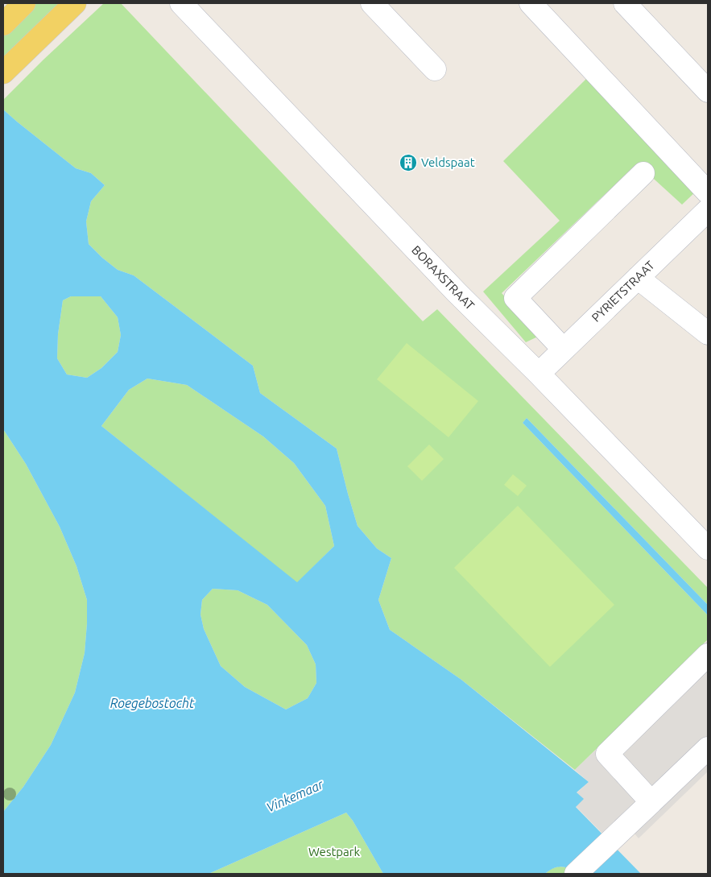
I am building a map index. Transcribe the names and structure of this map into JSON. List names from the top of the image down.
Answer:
{
  "streets": {
    "street": ["BORAXSTRAAT", "PYRIETSTRAAT"]
  },
  "crossings": [
    ["BORAXSTRAAT", "PYRIETSTRAAT"]
  ],
  "water": ["Roegebostocht", "Vinkemaar"],
  "parks": ["Westpark"],
  "places": {
    "building": ["Veldspaat"]
  }
}
